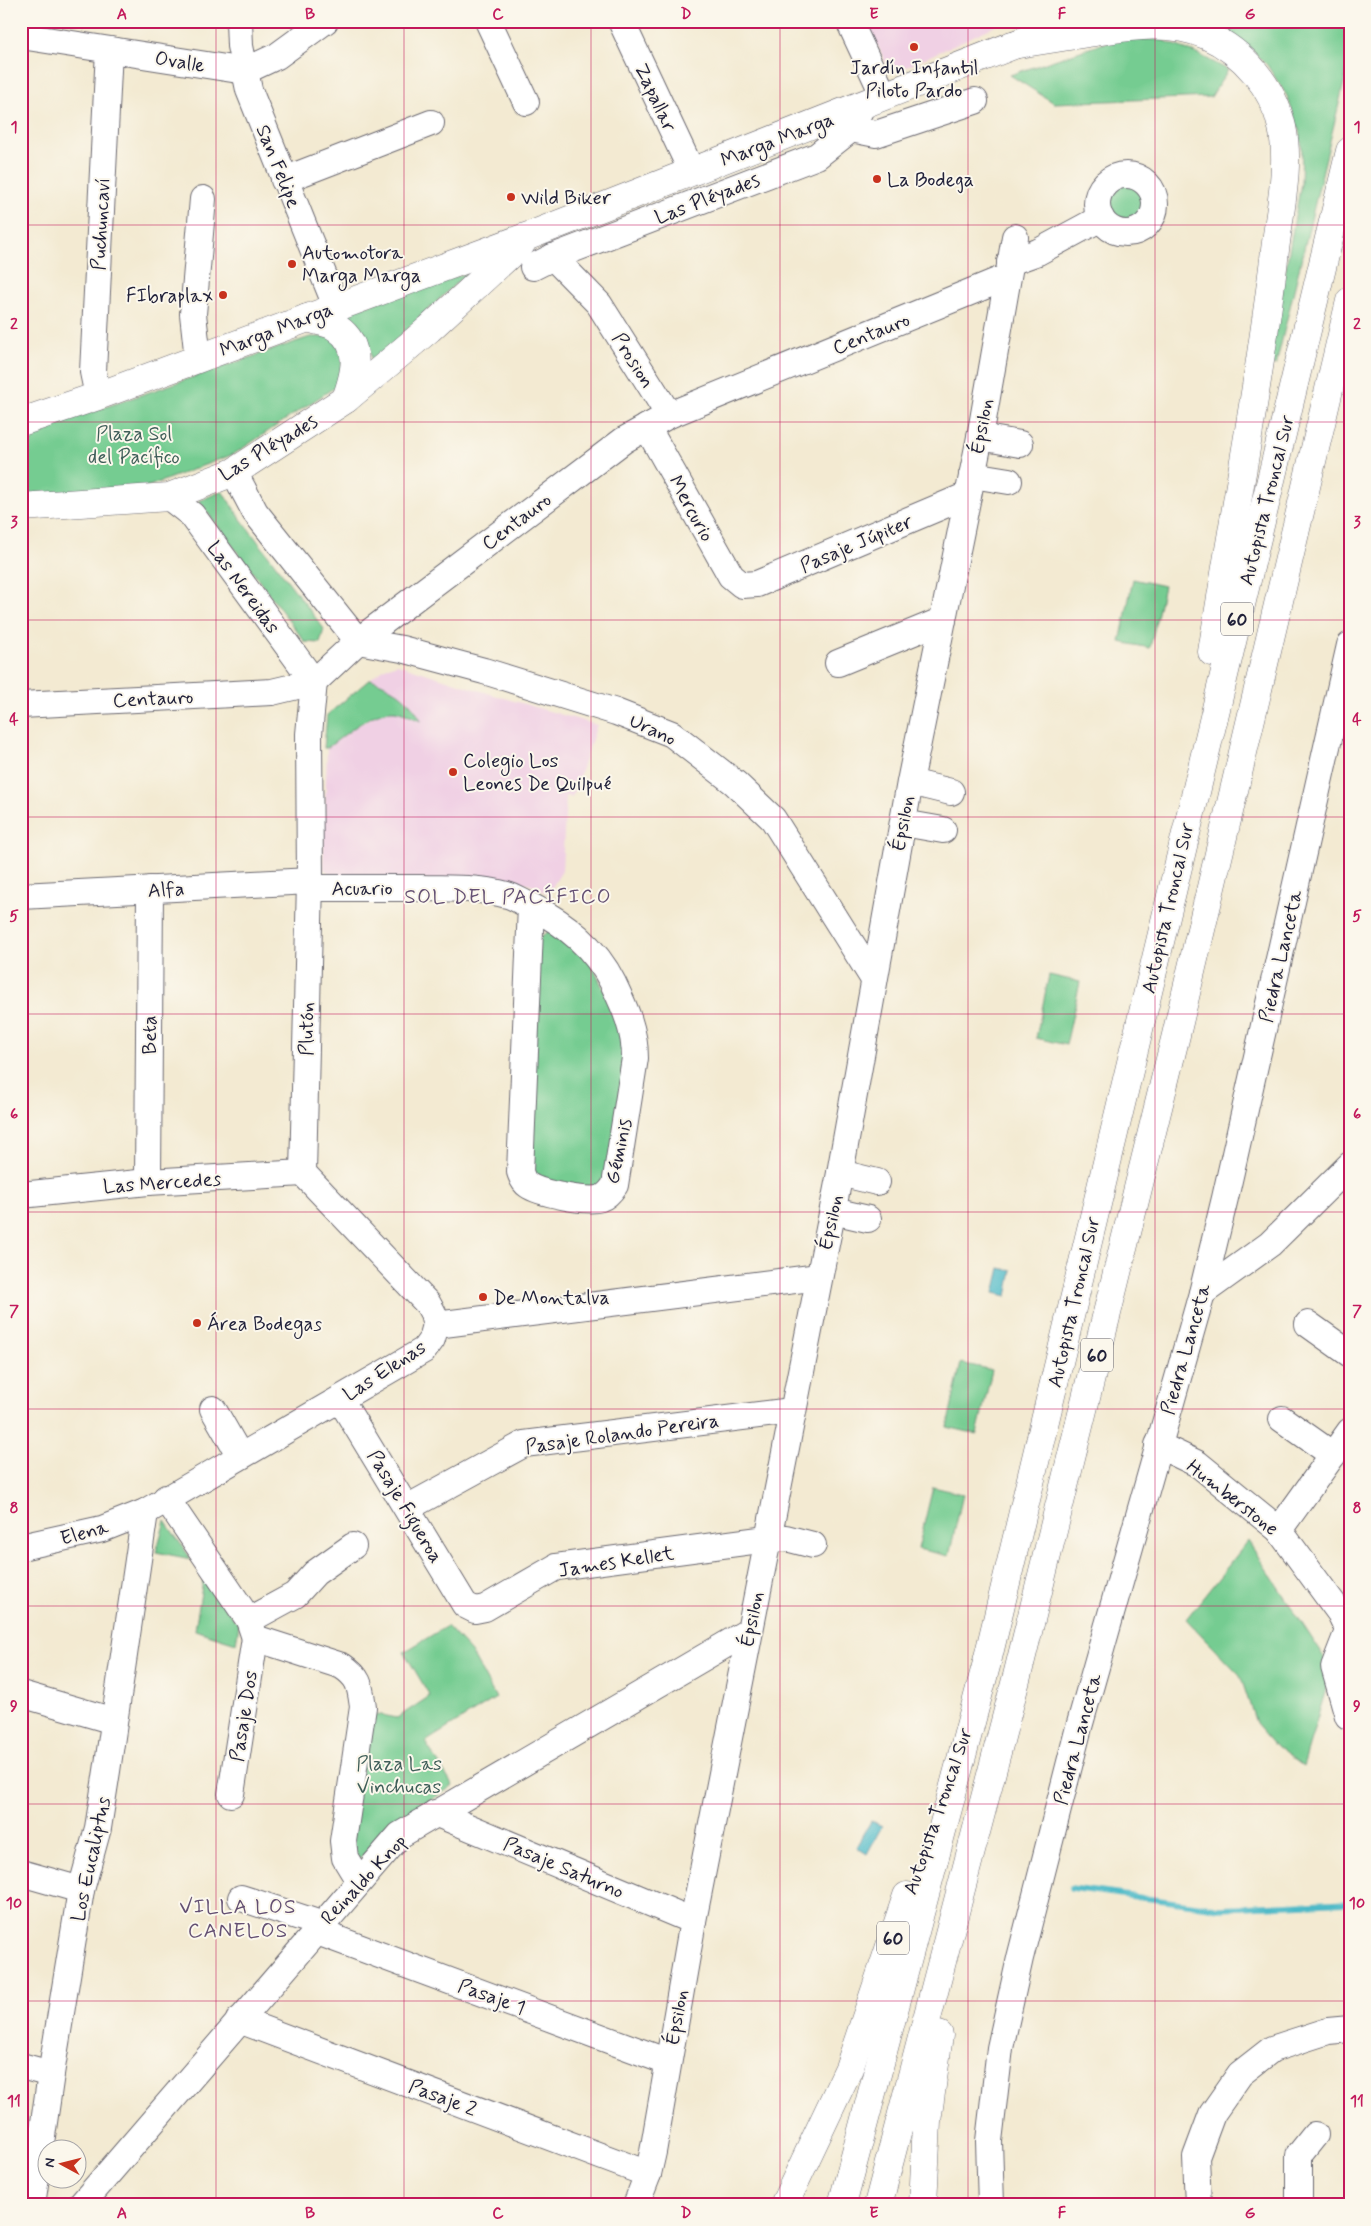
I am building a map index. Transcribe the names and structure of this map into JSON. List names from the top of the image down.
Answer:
{
  "streets": {
    "main road": [
      "Marga Marga",
      "Las Pléyades",
      "Autopista Troncal Sur",
      "60"
    ],
    "street": [
      "Ovalle",
      "Zapallar",
      "San Felipe",
      "Puchuncaví",
      "Centauro",
      "Prosion",
      "Épsilon",
      "Mercurio",
      "Pasaje Júpiter",
      "Las Nereidas",
      "Urano",
      "Acuario",
      "Alfa",
      "Piedra Lanceta",
      "Plutón",
      "Beta",
      "Géminis",
      "Las Mercedes",
      "Las Elenas",
      "Pasaje Rolando Pereira",
      "Humberstone",
      "Pasaje Figueroa",
      "Elena",
      "James Kellet",
      "Pasaje Dos",
      "Los Eucaliptus",
      "Pasaje Saturno",
      "Reinaldo Knop",
      "Pasaje 1",
      "Pasaje 2"
    ]
  },
  "crossings": [
    ["Ovalle", "San Felipe"],
    ["Ovalle", "Puchuncaví"],
    ["Zapallar", "Marga Marga"],
    ["Marga Marga", "San Felipe"],
    ["Marga Marga", "Las Pléyades"],
    ["Marga Marga", "Puchuncaví"],
    ["Las Pléyades", "Prosion"],
    ["Las Pléyades", "Las Nereidas"],
    ["Centauro", "Prosion"],
    ["Centauro", "Épsilon"],
    ["Centauro", "Mercurio"],
    ["Centauro", "Las Nereidas"],
    ["Centauro", "Urano"],
    ["Centauro", "Plutón"],
    ["Prosion", "Mercurio"],
    ["Épsilon", "Pasaje Júpiter"],
    ["Épsilon", "Urano"],
    ["Épsilon", "Las Elenas"],
    ["Épsilon", "Pasaje Rolando Pereira"],
    ["Épsilon", "James Kellet"],
    ["Épsilon", "Pasaje Saturno"],
    ["Épsilon", "Reinaldo Knop"],
    ["Épsilon", "Pasaje 1"],
    ["Épsilon", "Pasaje 2"],
    ["Mercurio", "Pasaje Júpiter"],
    ["Las Nereidas", "Plutón"],
    ["Acuario", "Alfa"],
    ["Acuario", "Plutón"],
    ["Acuario", "Géminis"],
    ["Alfa", "Plutón"],
    ["Alfa", "Beta"],
    ["Piedra Lanceta", "Humberstone"],
    ["Plutón", "Las Mercedes"],
    ["Beta", "Las Mercedes"],
    ["Las Elenas", "Pasaje Figueroa"],
    ["Las Elenas", "Elena"],
    ["Las Elenas", "Los Eucaliptus"],
    ["Pasaje Rolando Pereira", "Pasaje Figueroa"],
    ["Pasaje Figueroa", "James Kellet"],
    ["Elena", "Los Eucaliptus"],
    ["Pasaje Saturno", "Reinaldo Knop"],
    ["Reinaldo Knop", "Pasaje 1"],
    ["Reinaldo Knop", "Pasaje 2"]
  ],
  "districts": ["SOL DEL PACÍFICO", "VILLA LOS CANELOS"],
  "parks": ["Plaza Sol del Pacífico", "Plaza Las Vinchucas"],
  "places": [
    "Jardín Infantil Piloto Pardo",
    "La Bodega",
    "Wild Biker",
    "Automotora Marga Marga",
    "FIbraplax",
    "Colegio Los Leones De Quilpué",
    "De Montalva",
    "Área Bodegas"
  ],
  "north": "left",
  "grid": {
    "columns": [
      "A",
      "B",
      "C",
      "D",
      "E",
      "F",
      "G"
    ],
    "rows": [
      "1",
      "2",
      "3",
      "4",
      "5",
      "6",
      "7",
      "8",
      "9",
      "10",
      "11"
    ]
  }
}
